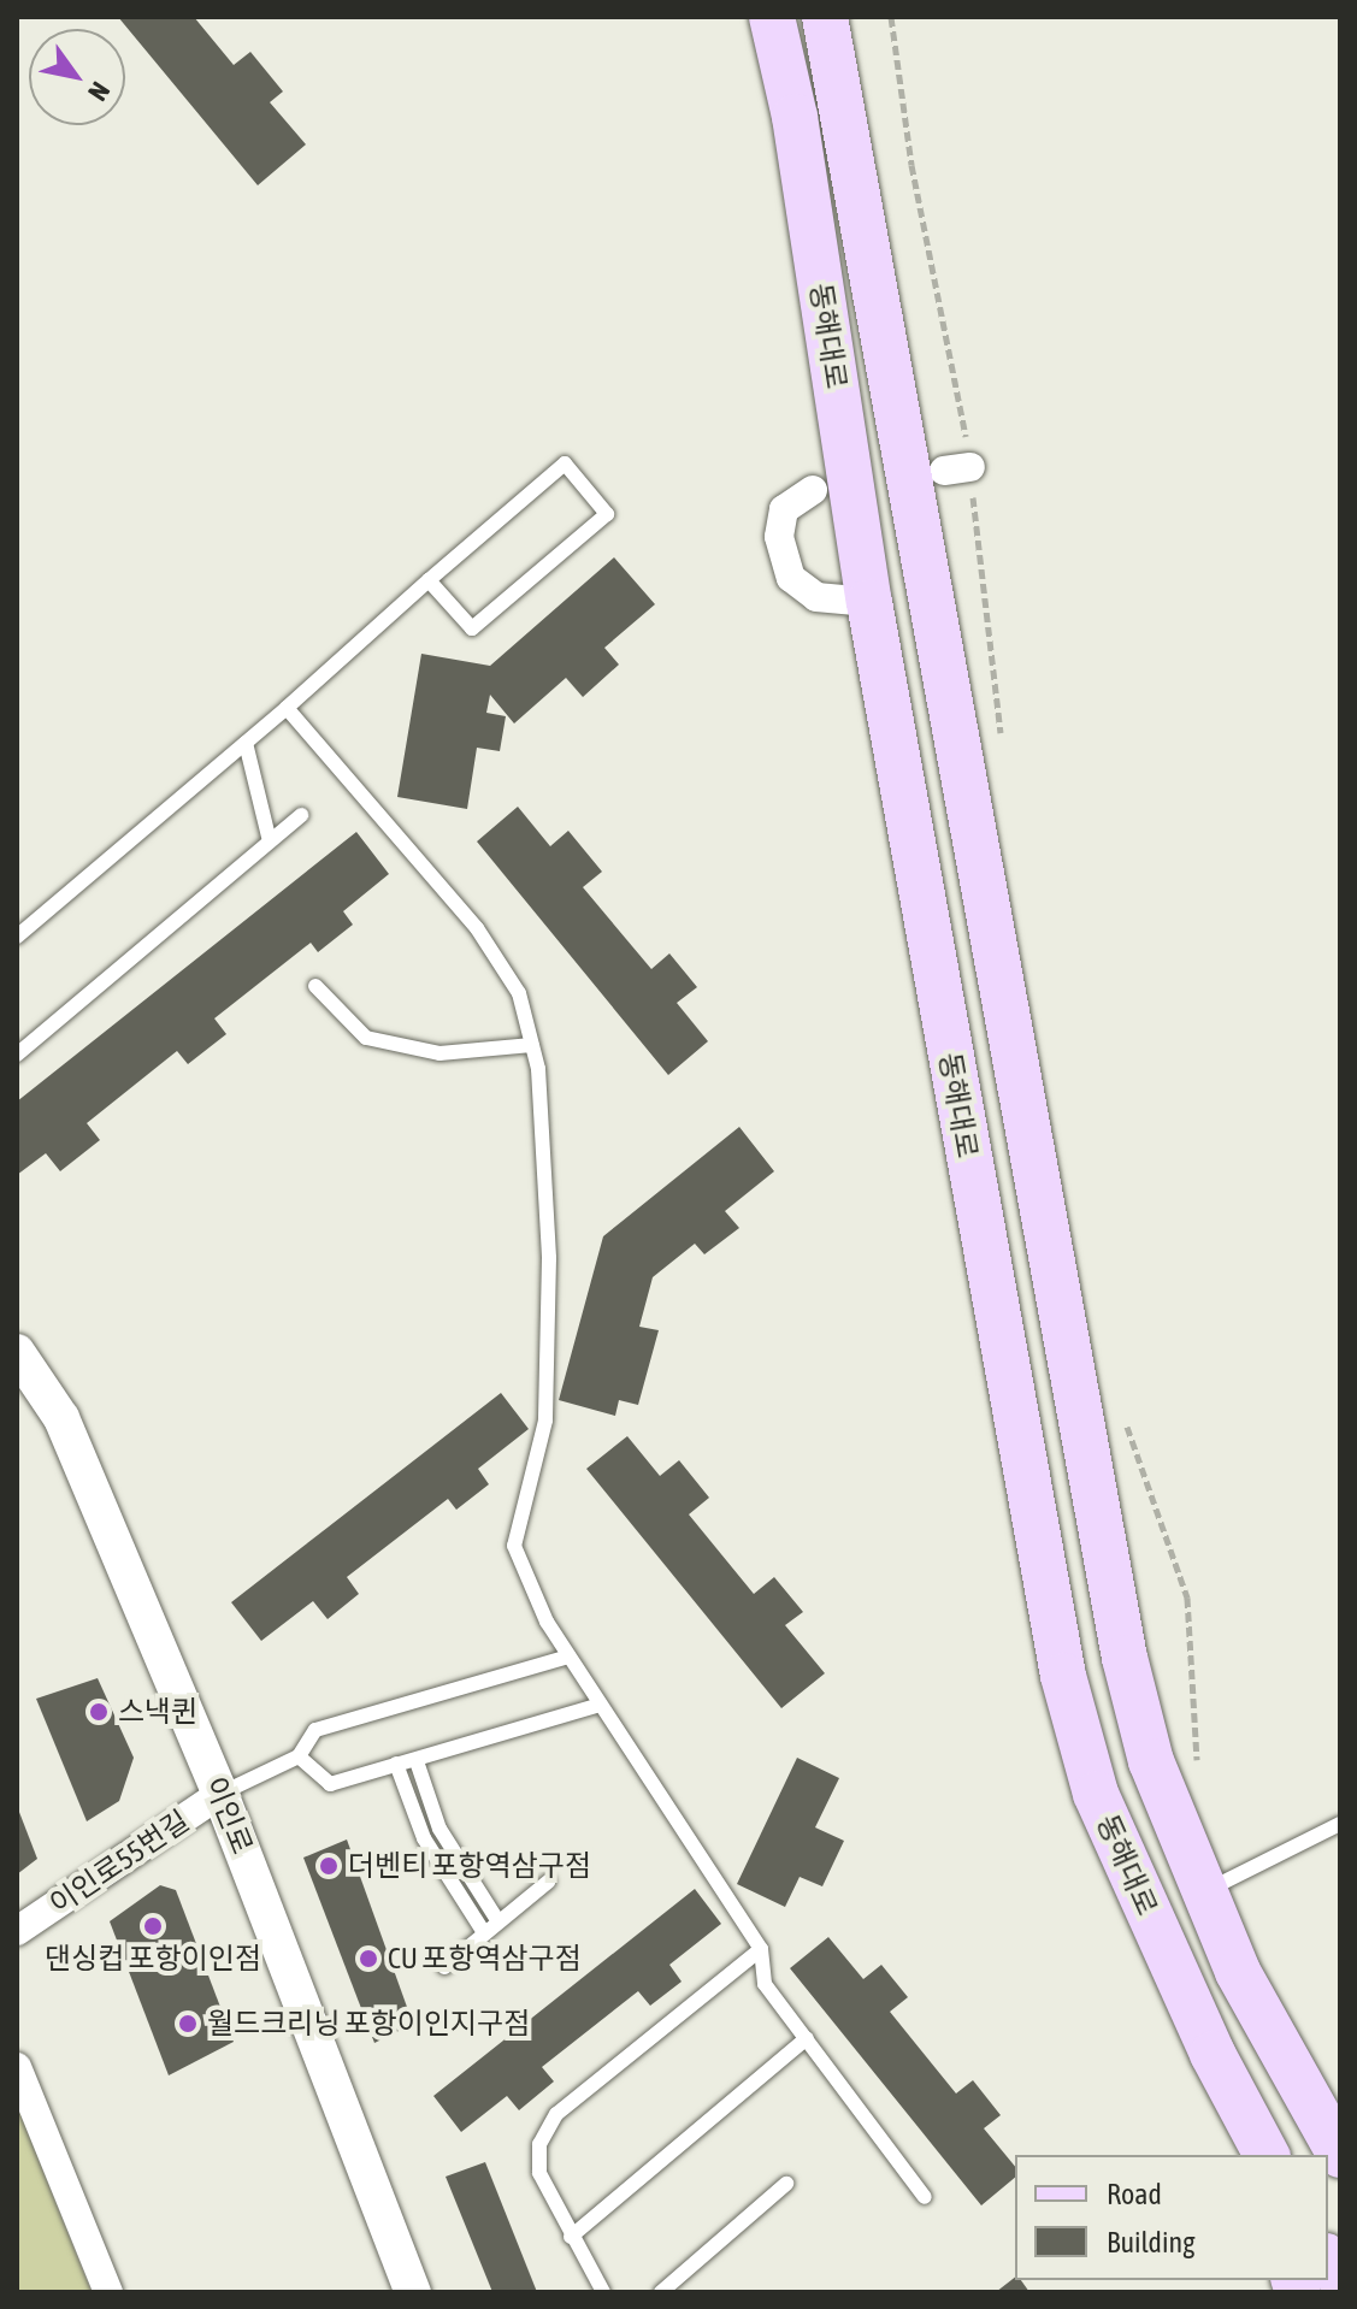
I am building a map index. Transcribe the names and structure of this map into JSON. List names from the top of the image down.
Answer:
{
  "streets": {
    "main road": ["동해대로"],
    "street": ["이인로", "이인로55번길"]
  },
  "crossings": [
    ["이인로", "이인로55번길"]
  ],
  "places": [
    "스낵퀸",
    "더벤티 포항역삼구점",
    "댄싱컵 포항이인점",
    "CU 포항역삼구점",
    "월드크리닝 포항이인지구점"
  ],
  "legend": ["Road", "Building"],
  "north": "bottom right"
}
